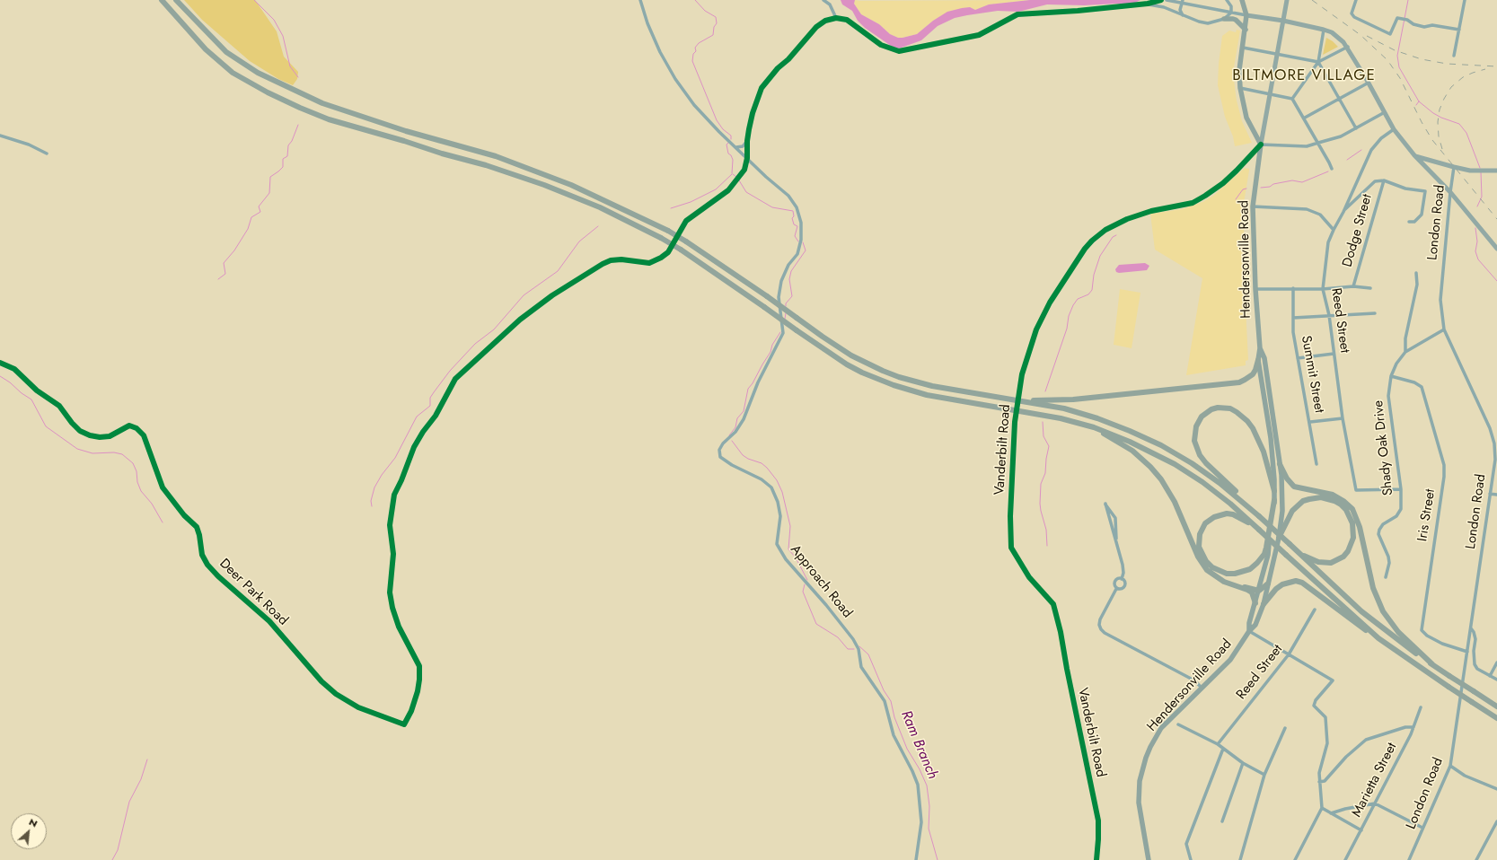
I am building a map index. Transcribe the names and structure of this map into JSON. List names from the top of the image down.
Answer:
{
  "streets": {
    "main road": ["Hendersonville Road"],
    "street": [
      "London Road",
      "Dodge Street",
      "Reed Street",
      "Summit Street",
      "Shady Oak Drive",
      "Vanderbilt Road",
      "Iris Street",
      "Approach Road",
      "Deer Park Road",
      "Marietta Street"
    ]
  },
  "crossings": [
    ["London Road", "Shady Oak Drive"],
    ["London Road", "Iris Street"],
    ["Hendersonville Road", "Vanderbilt Road"],
    ["Reed Street", "Shady Oak Drive"],
    ["Shady Oak Drive", "Iris Street"],
    ["Approach Road", "Deer Park Road"]
  ],
  "districts": ["BILTMORE VILLAGE"],
  "water": ["Ram Branch"],
  "north": "top right"
}
